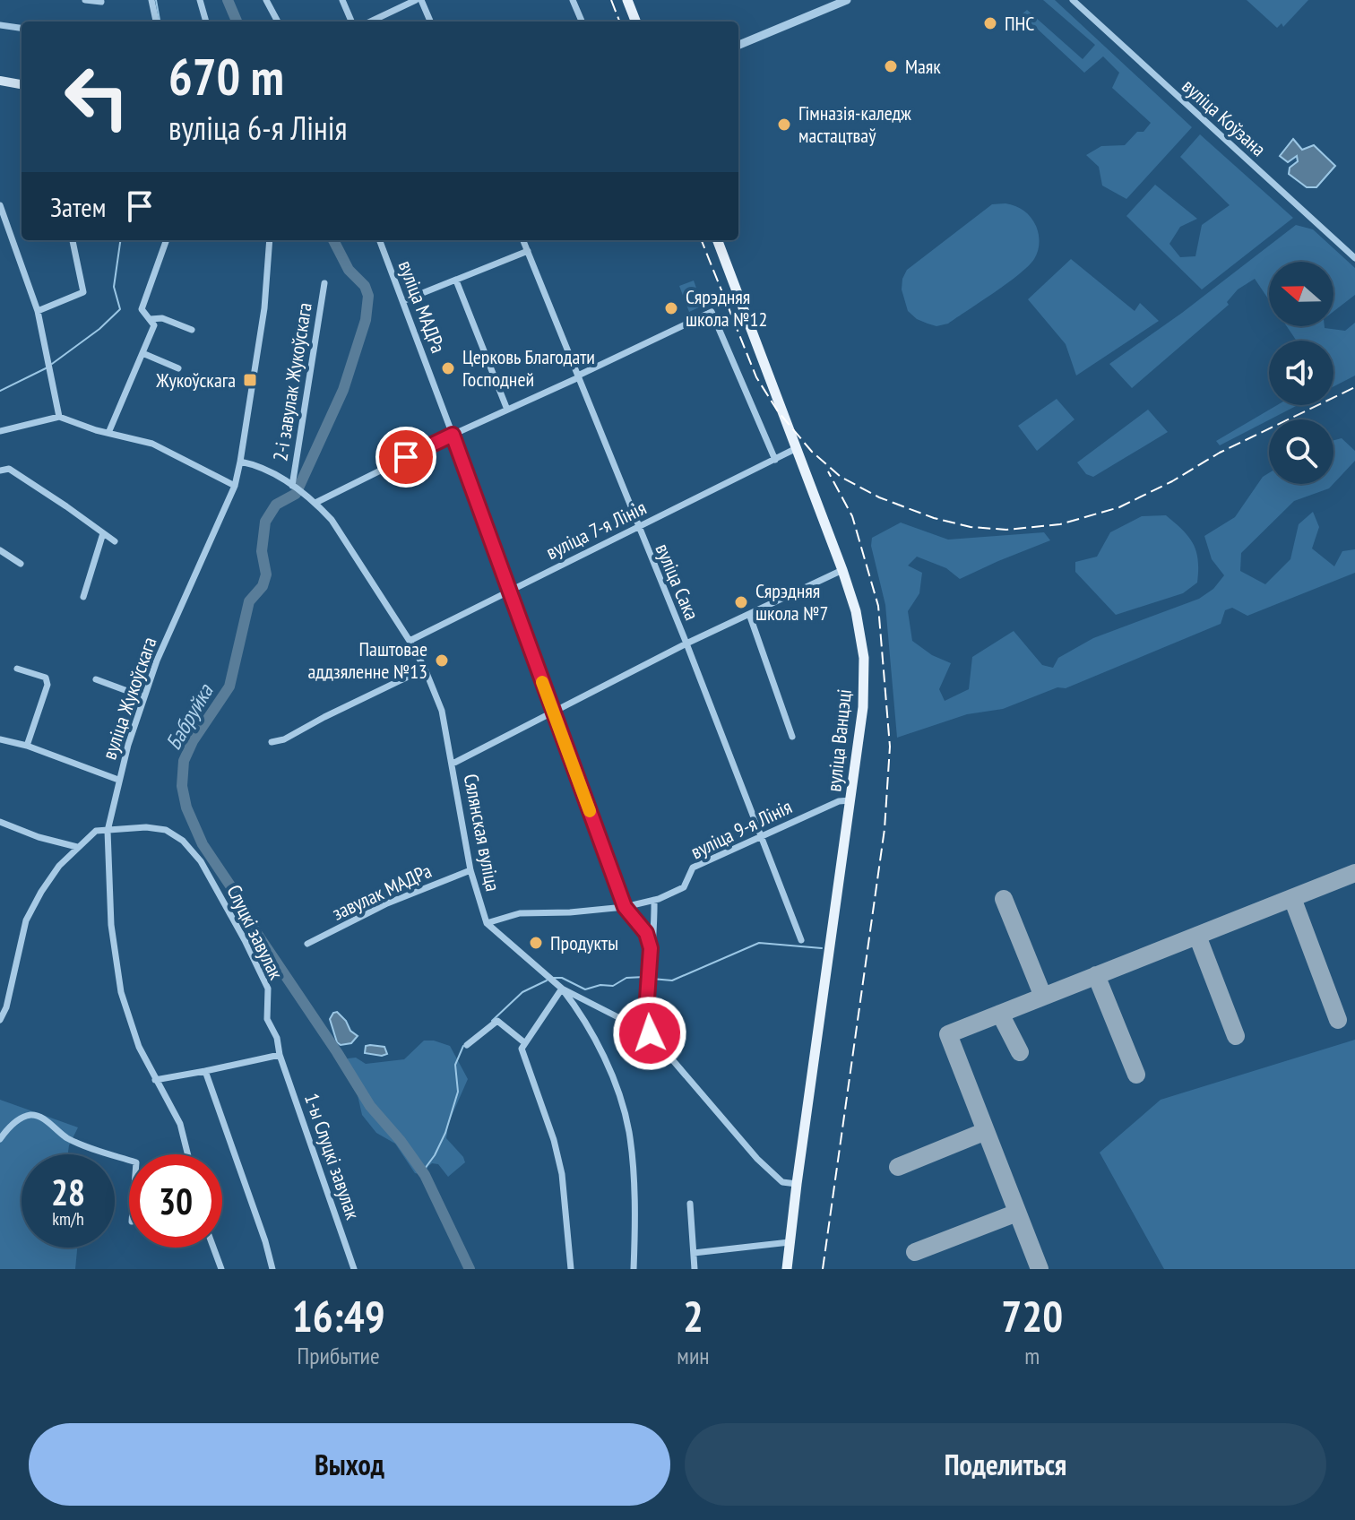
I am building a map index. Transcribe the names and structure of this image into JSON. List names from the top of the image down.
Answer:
{
  "streets": {
    "main road": ["вуліца Ванцэці"],
    "street": [
      "вуліца Коўзана",
      "вуліца МАДРа",
      "2-і завулак Жукоўскага",
      "вуліца 7-я Лінія",
      "вуліца Сака",
      "вуліца Жукоўскага",
      "вуліца 9-я Лінія",
      "Сялянская вуліца",
      "завулак МАДРа",
      "Слуцкі завулак",
      "1-ы Слуцкі завулак"
    ]
  },
  "crossings": [
    ["вуліца МАДРа", "вуліца 7-я Лінія"],
    ["вуліца МАДРа", "вуліца 9-я Лінія"],
    ["2-і завулак Жукоўскага", "Сялянская вуліца"],
    ["вуліца 7-я Лінія", "вуліца Сака"],
    ["вуліца 7-я Лінія", "вуліца Ванцэці"],
    ["вуліца 7-я Лінія", "Сялянская вуліца"],
    ["вуліца Сака", "вуліца 9-я Лінія"],
    ["вуліца Жукоўскага", "Сялянская вуліца"],
    ["вуліца Жукоўскага", "Слуцкі завулак"],
    ["вуліца Ванцэці", "вуліца 9-я Лінія"],
    ["вуліца 9-я Лінія", "Сялянская вуліца"],
    ["Сялянская вуліца", "завулак МАДРа"],
    ["Слуцкі завулак", "1-ы Слуцкі завулак"]
  ],
  "water": ["Бабруйка"],
  "places": {
    "other": [
      "ПНС",
      "Маяк",
      "Гімназія-каледж мастацтваў",
      "Сярэдняя школа №12",
      "Церковь Благодати Господней",
      "Сярэдняя школа №7",
      "Паштовае аддзяленне №13",
      "Продукты"
    ],
    "transit": ["Жукоўскага"]
  },
  "north": "left",
  "page": {
    "turn": ["670 m", "вуліца 6-я Лінія"],
    "then": "Затем",
    "speed": "28 km/h",
    "limit": "30",
    "eta": [
      "16:49",
      "Прибытие",
      "2",
      "мин",
      "720",
      "m"
    ],
    "buttons": ["Выход", "Поделиться"]
  }
}
